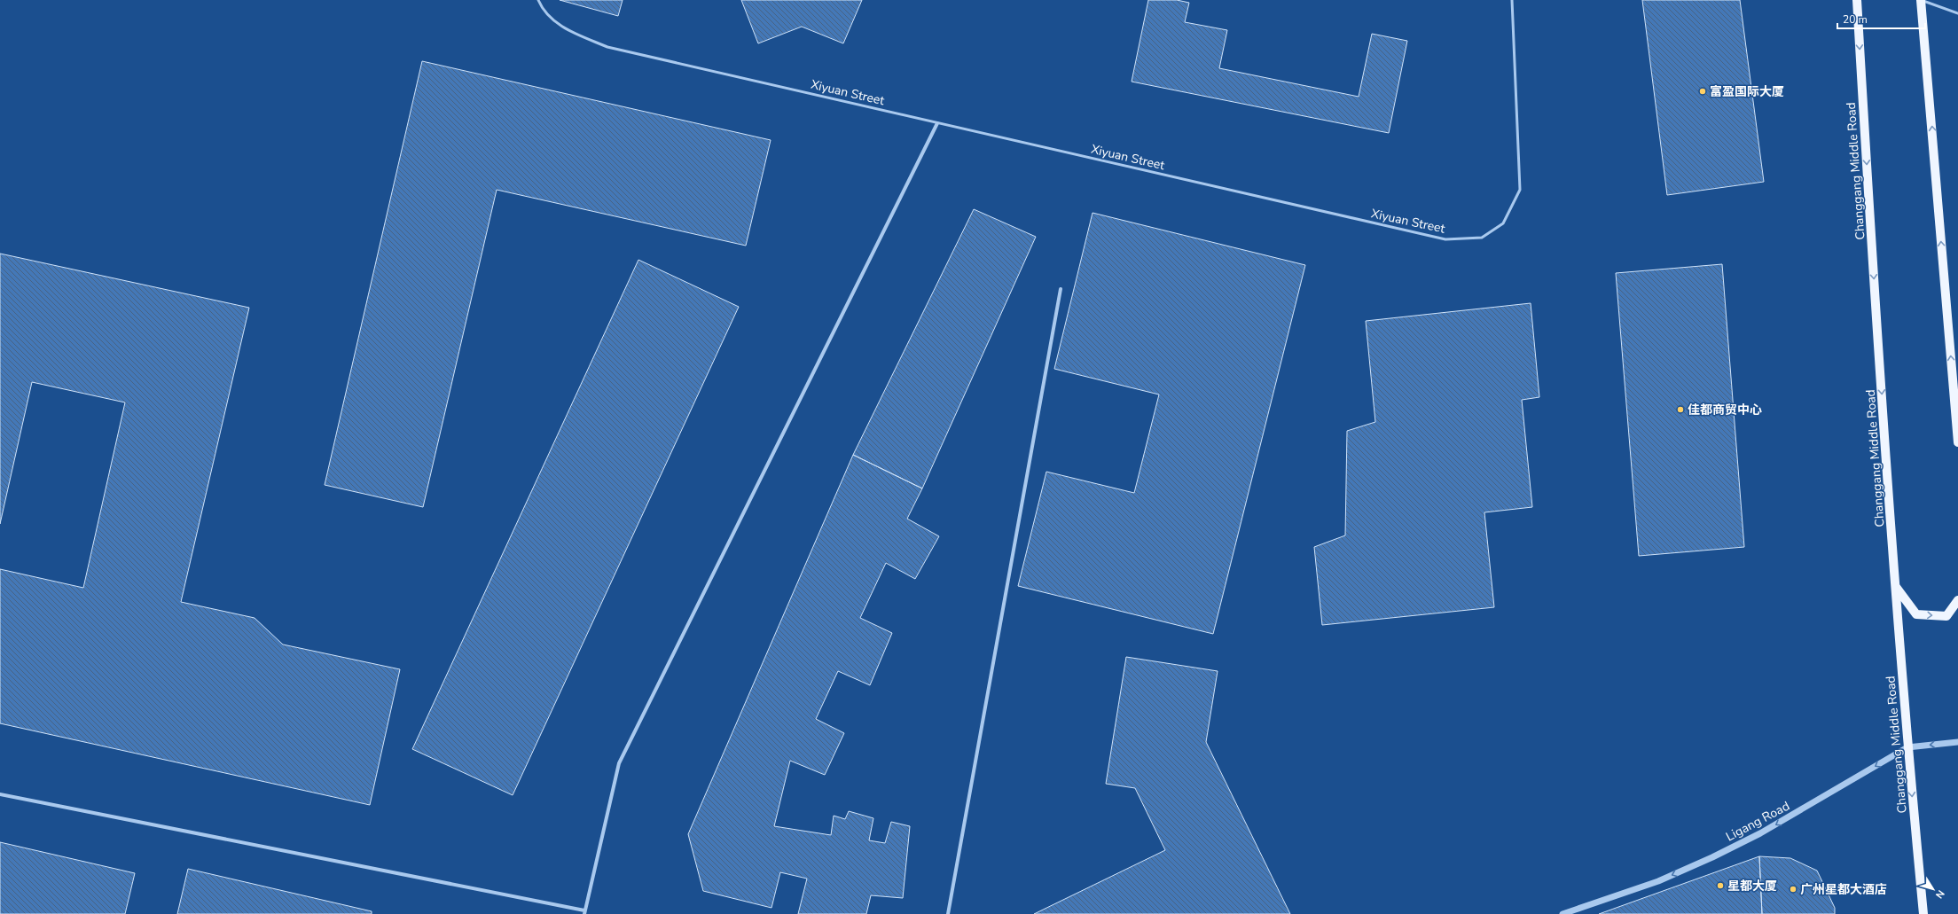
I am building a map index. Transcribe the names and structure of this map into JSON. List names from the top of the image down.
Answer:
{
  "streets": {
    "main road": ["Changgang Middle Road"],
    "street": ["Ligang Road"],
    "lane": ["Xiyuan Street"]
  },
  "crossings": [
    ["Changgang Middle Road", "Ligang Road"]
  ],
  "one_way": ["Ligang Road"],
  "places": [
    "富盈国际大厦",
    "佳都商贸中心",
    "星都大厦",
    "广州星都大酒店"
  ],
  "scale_bar": "20 m",
  "north": "bottom right"
}
